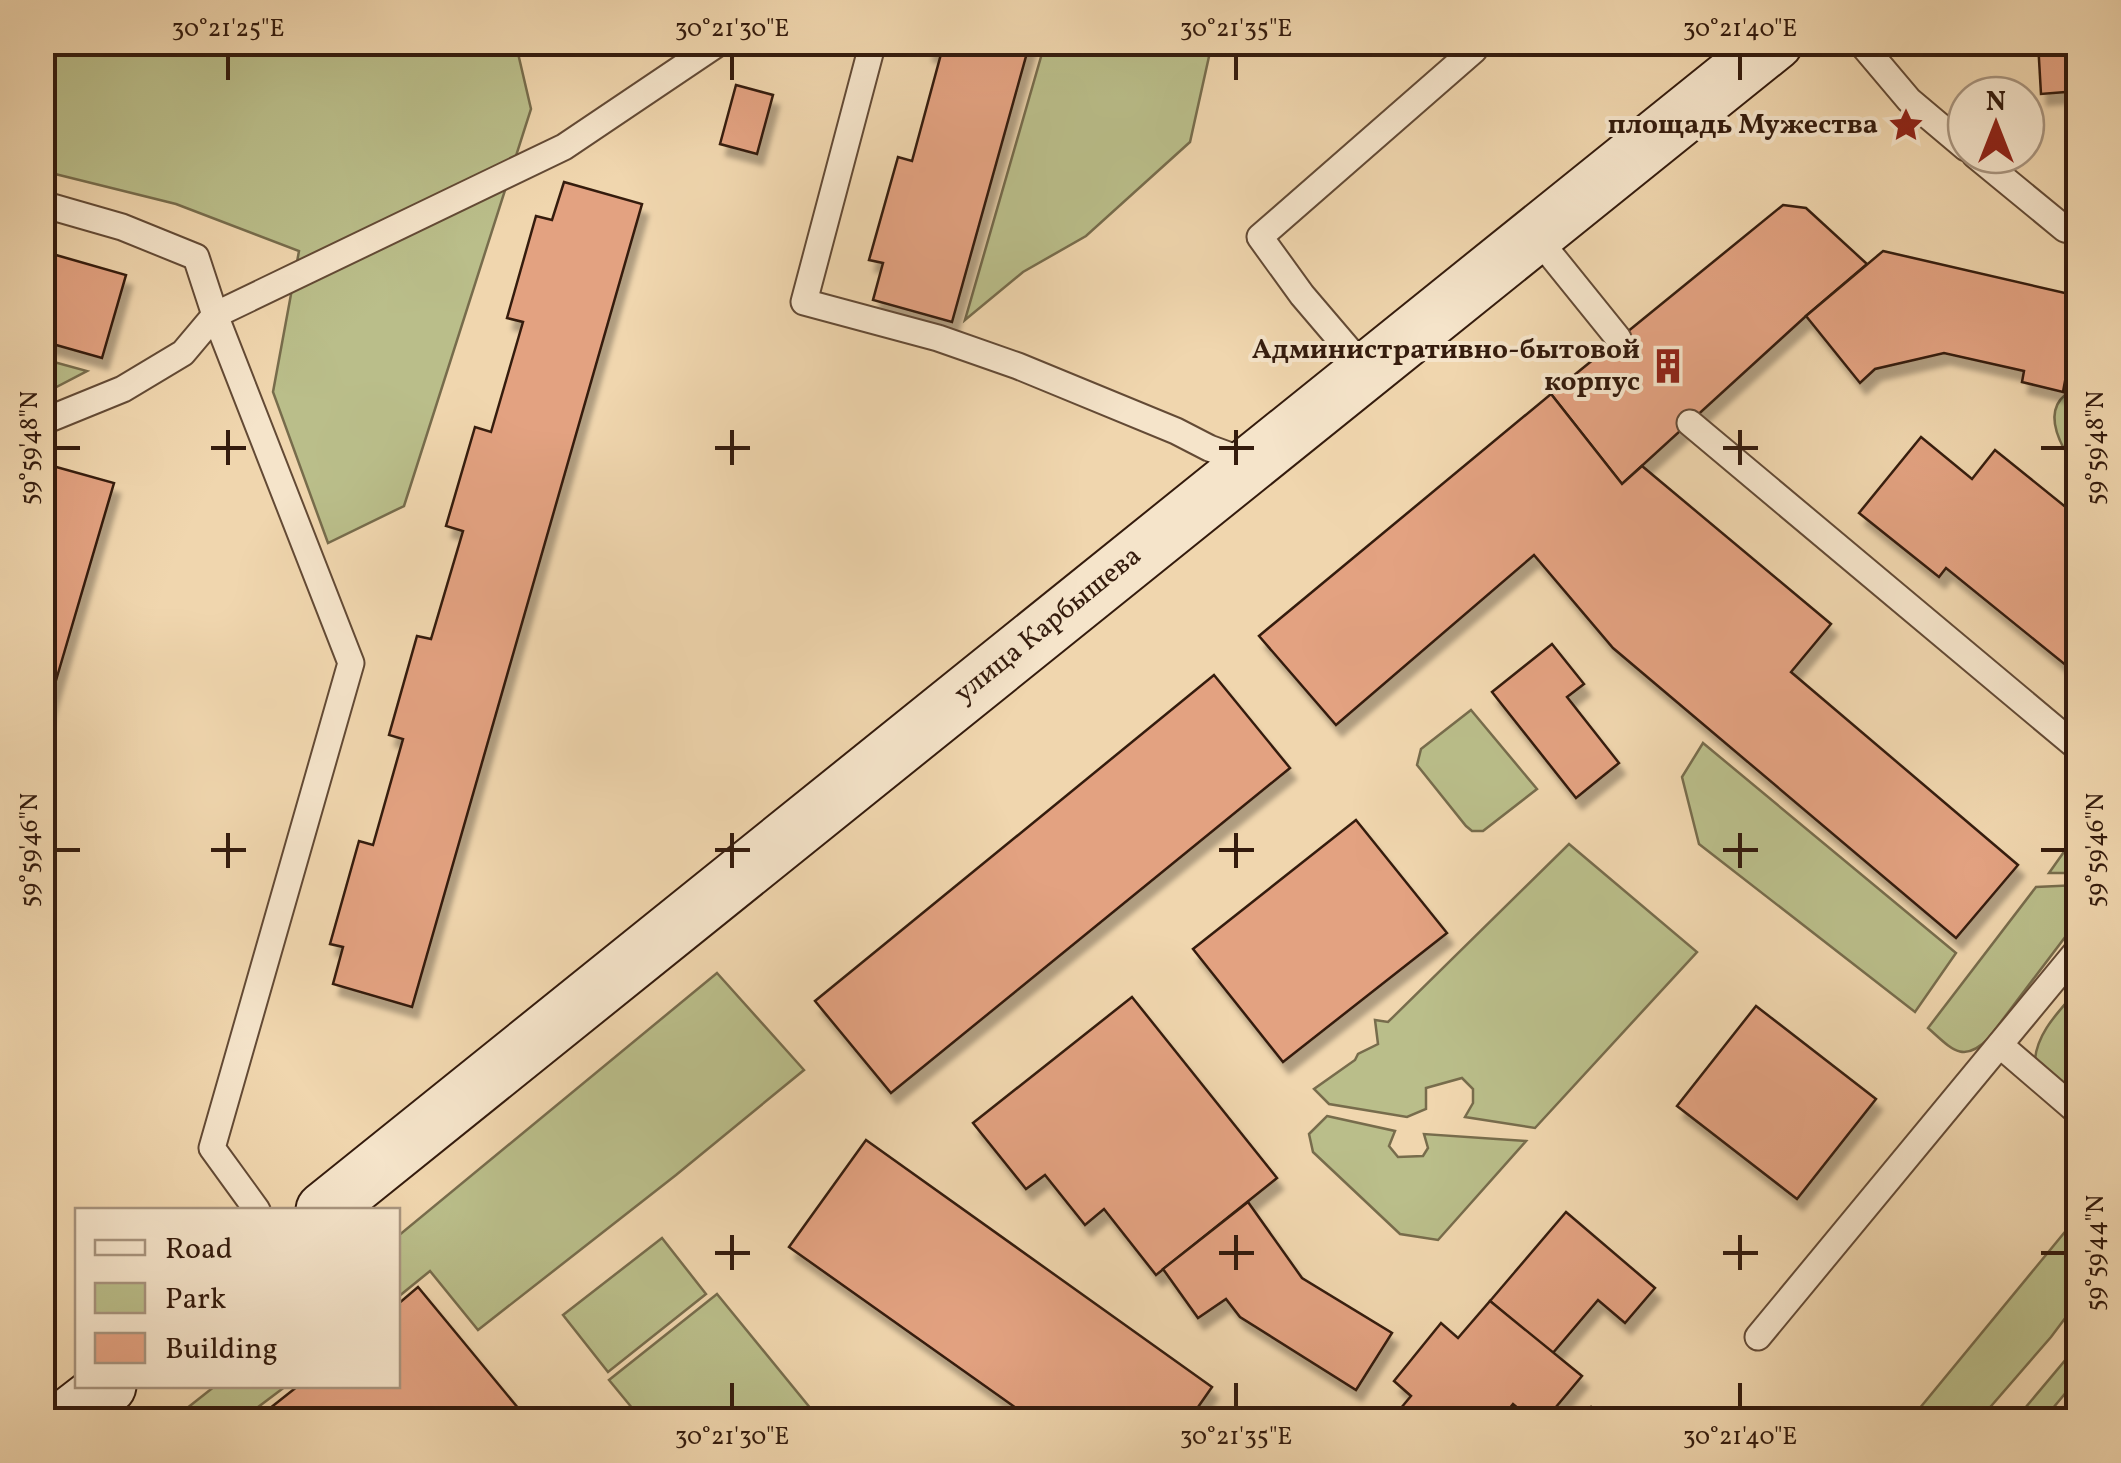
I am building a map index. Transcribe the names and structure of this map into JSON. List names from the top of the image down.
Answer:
{
  "streets": {
    "main road": ["улица Карбышева"]
  },
  "places": {
    "place": ["площадь Мужества"],
    "building": ["Административно-бытовой корпус"]
  },
  "legend": ["Road", "Park", "Building"],
  "north": "top",
  "coordinates": [
    "30°21'25\"E",
    "30°21'30\"E",
    "30°21'35\"E",
    "30°21'40\"E",
    "59°59'48\"N",
    "59°59'46\"N",
    "59°59'44\"N"
  ]
}
